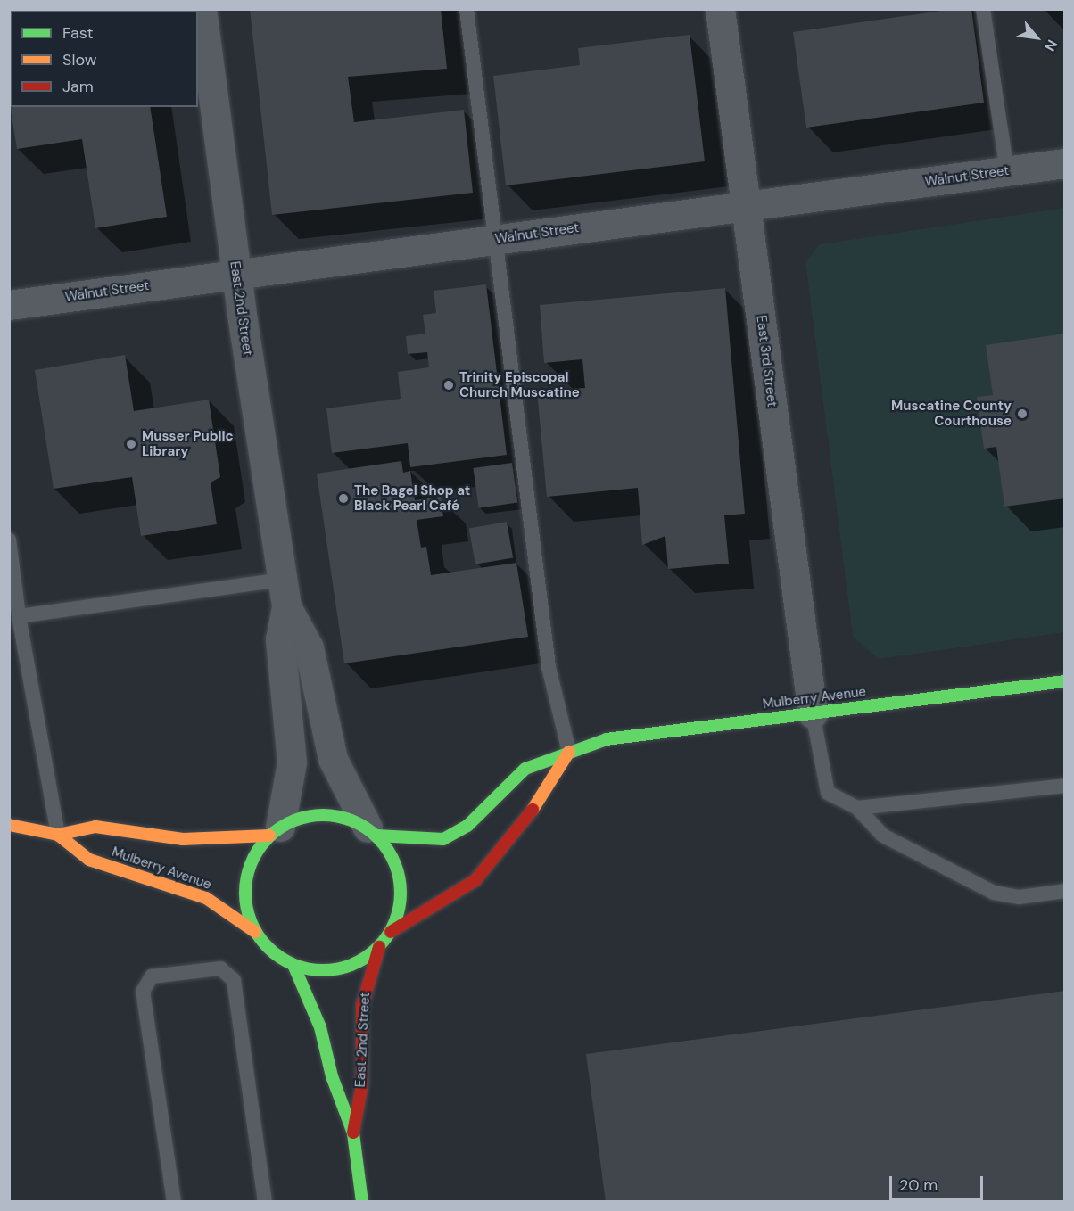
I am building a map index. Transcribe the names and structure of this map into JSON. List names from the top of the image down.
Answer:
{
  "streets": {
    "main road": ["East 2nd Street", "Mulberry Avenue"],
    "street": ["Walnut Street", "East 3rd Street"]
  },
  "crossings": [
    ["Walnut Street", "East 2nd Street"],
    ["Walnut Street", "East 3rd Street"],
    ["East 2nd Street", "Mulberry Avenue"],
    ["East 3rd Street", "Mulberry Avenue"]
  ],
  "places": [
    "Trinity Episcopal Church Muscatine",
    "Muscatine County Courthouse",
    "Musser Public Library",
    "The Bagel Shop at Black Pearl Café"
  ],
  "legend": ["Fast", "Slow", "Jam"],
  "scale_bar": "20 m",
  "north": "bottom right"
}
